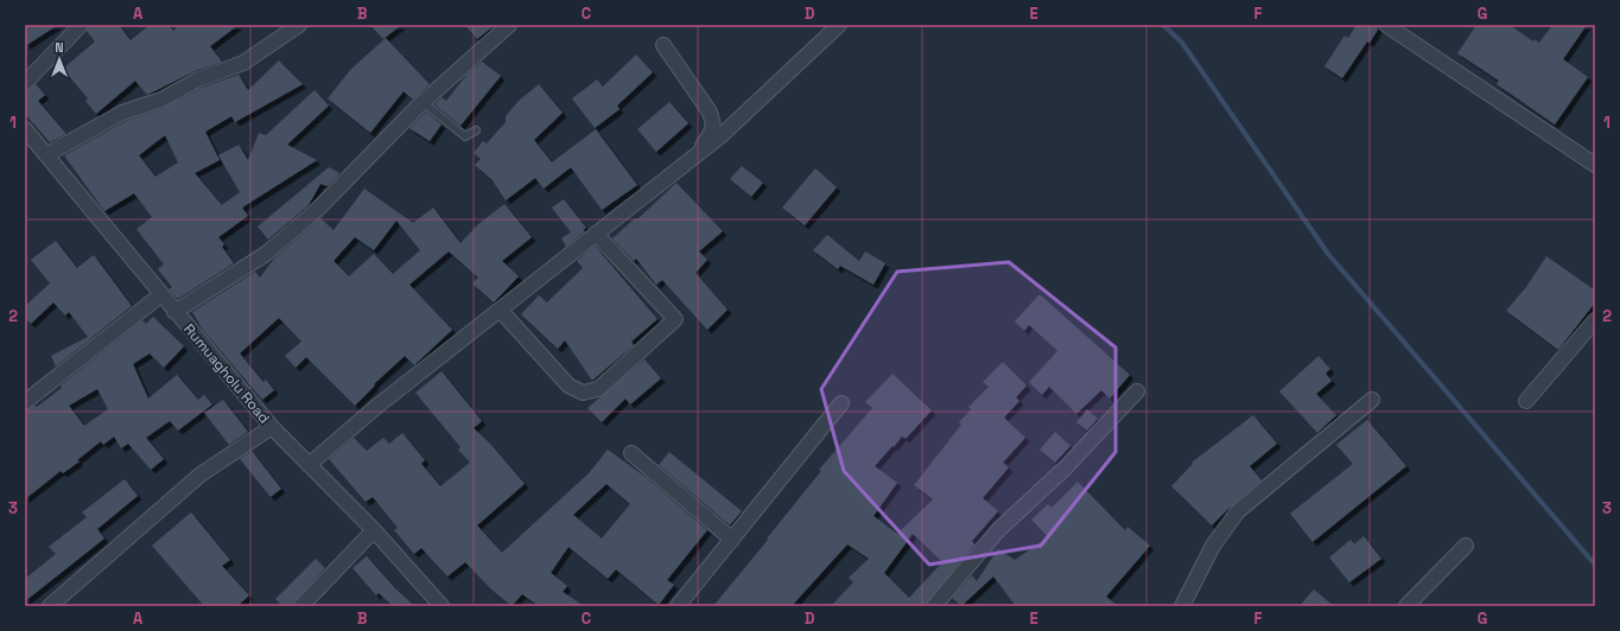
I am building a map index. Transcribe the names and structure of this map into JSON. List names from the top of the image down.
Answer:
{
  "streets": {
    "street": ["Rumuagholu Road"]
  },
  "north": "top",
  "grid": {
    "columns": [
      "A",
      "B",
      "C",
      "D",
      "E",
      "F",
      "G"
    ],
    "rows": ["1", "2", "3"]
  }
}
